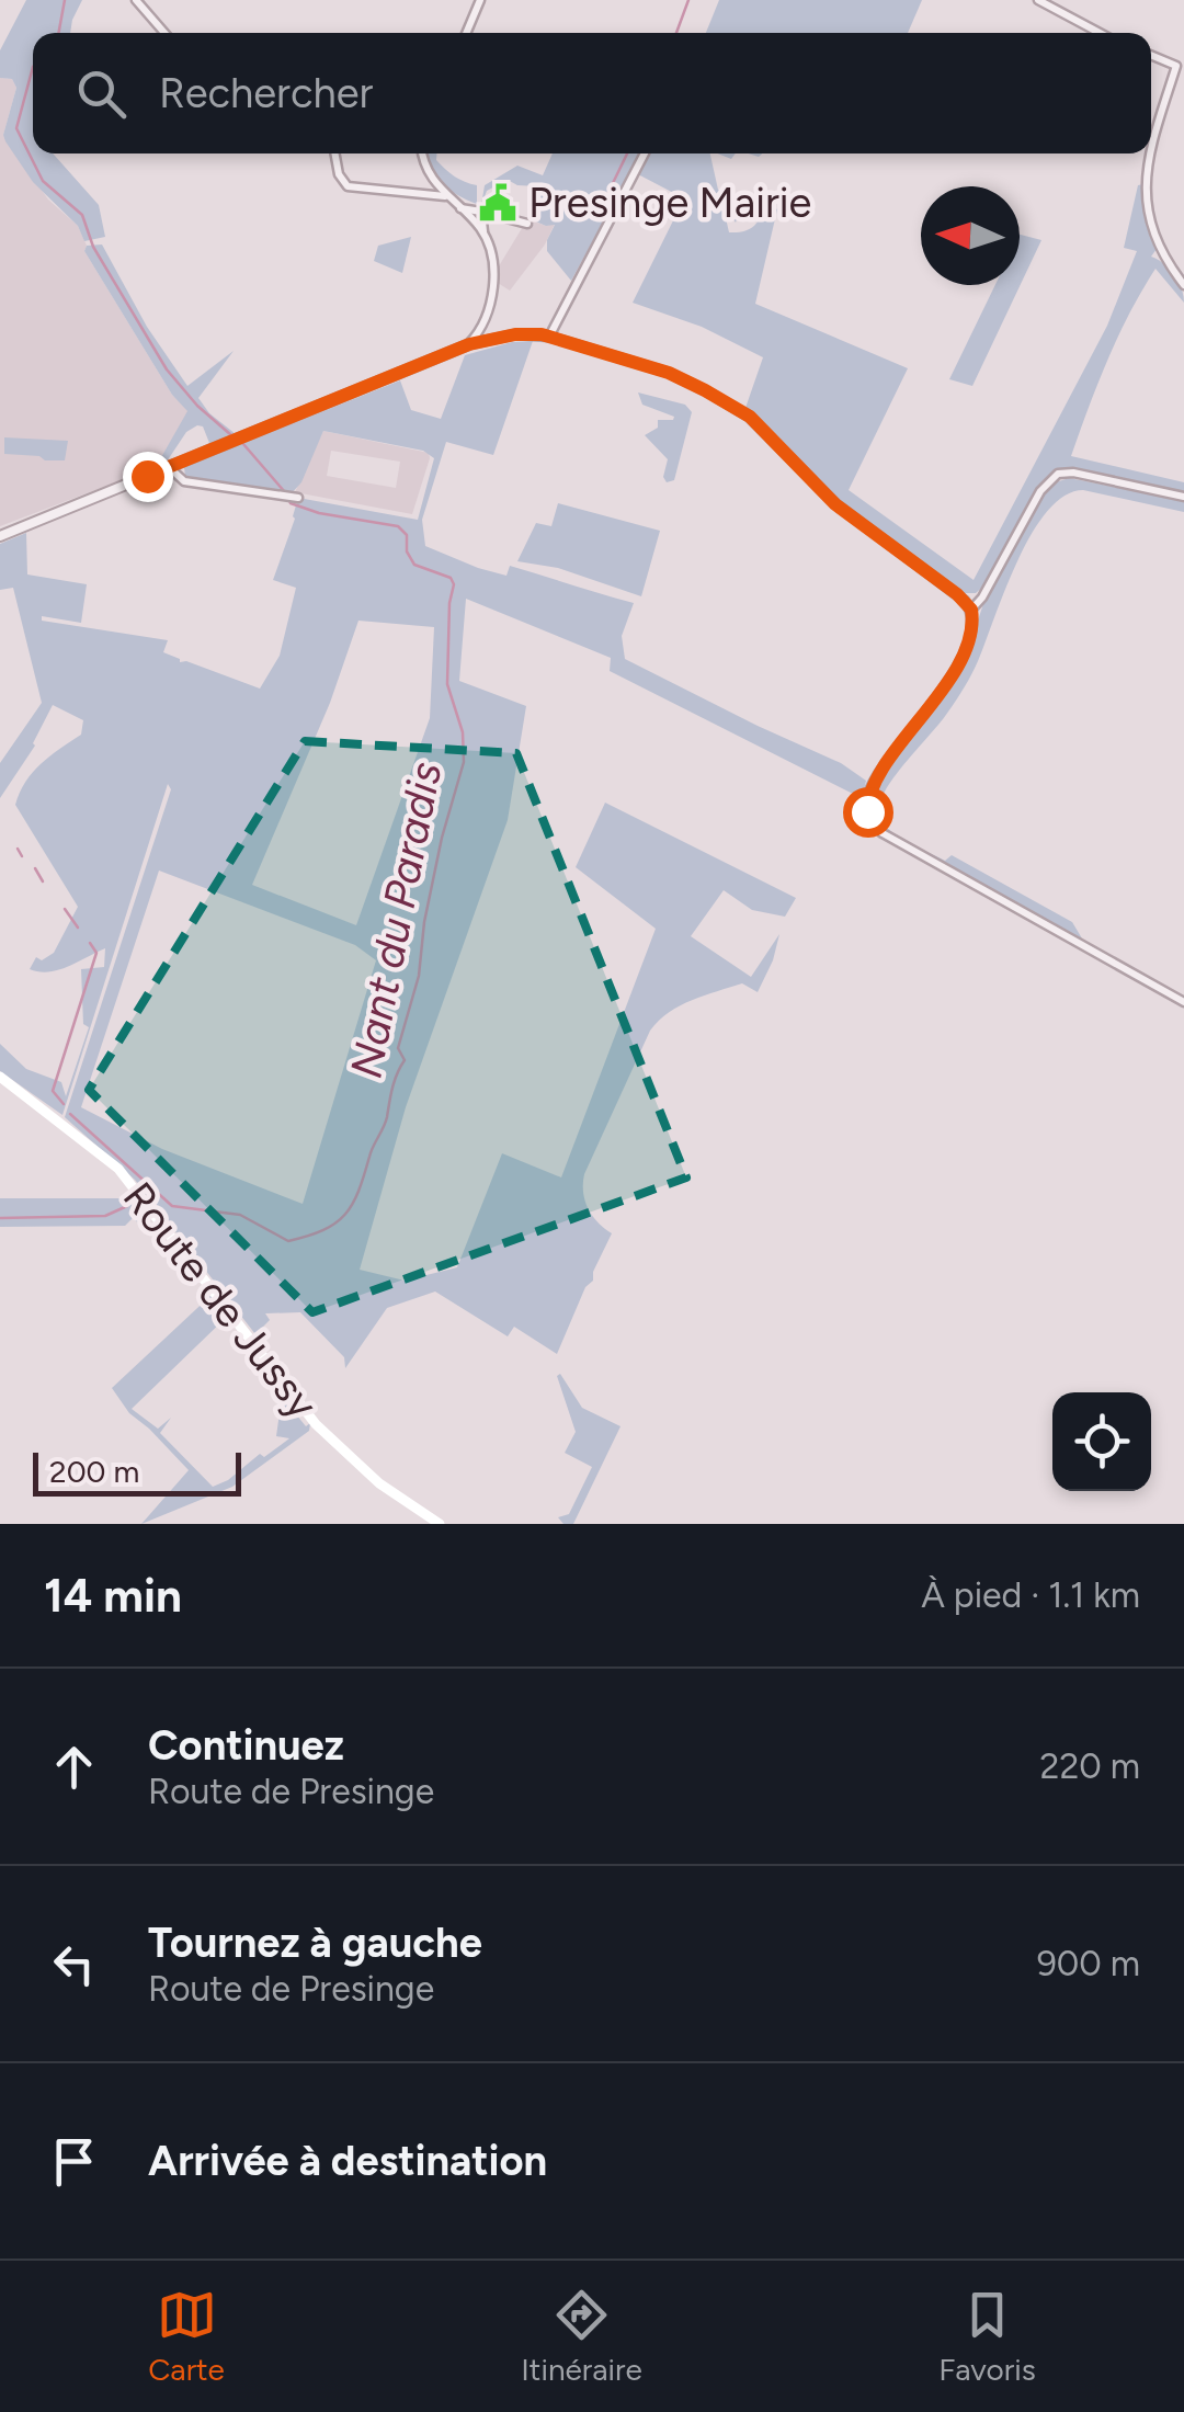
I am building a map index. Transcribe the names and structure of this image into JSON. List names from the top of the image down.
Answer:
{
  "streets": {
    "main road": ["Route de Jussy"]
  },
  "water": ["Nant du Paradis"],
  "places": {
    "public building": ["Presinge Mairie"]
  },
  "scale_bar": "200 m",
  "north": "left",
  "page": {
    "search": "Rechercher",
    "scale": "200 m",
    "heading": ["14 min", "À pied · 1.1 km"],
    "list": [
      ["Continuez", "Route de Presinge", "220 m"],
      ["Tournez à gauche", "Route de Presinge", "900 m"],
      "Arrivée à destination"
    ],
    "nav": ["Carte", "Itinéraire", "Favoris"]
  }
}
